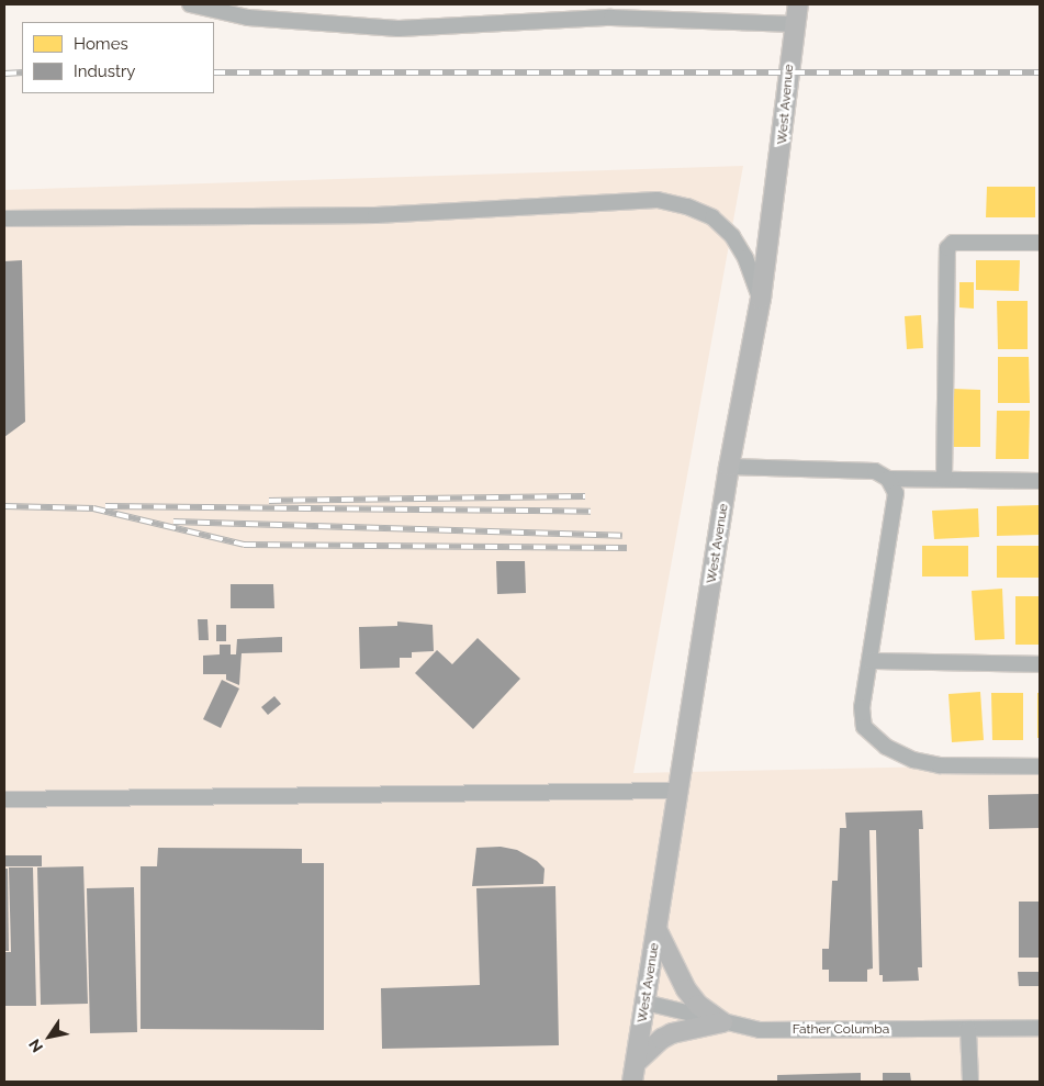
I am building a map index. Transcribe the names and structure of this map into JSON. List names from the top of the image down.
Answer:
{
  "streets": {
    "main road": ["West Avenue"],
    "street": ["Father Columba"]
  },
  "crossings": [
    ["West Avenue", "Father Columba"]
  ],
  "legend": ["Homes", "Industry"],
  "north": "bottom left"
}
